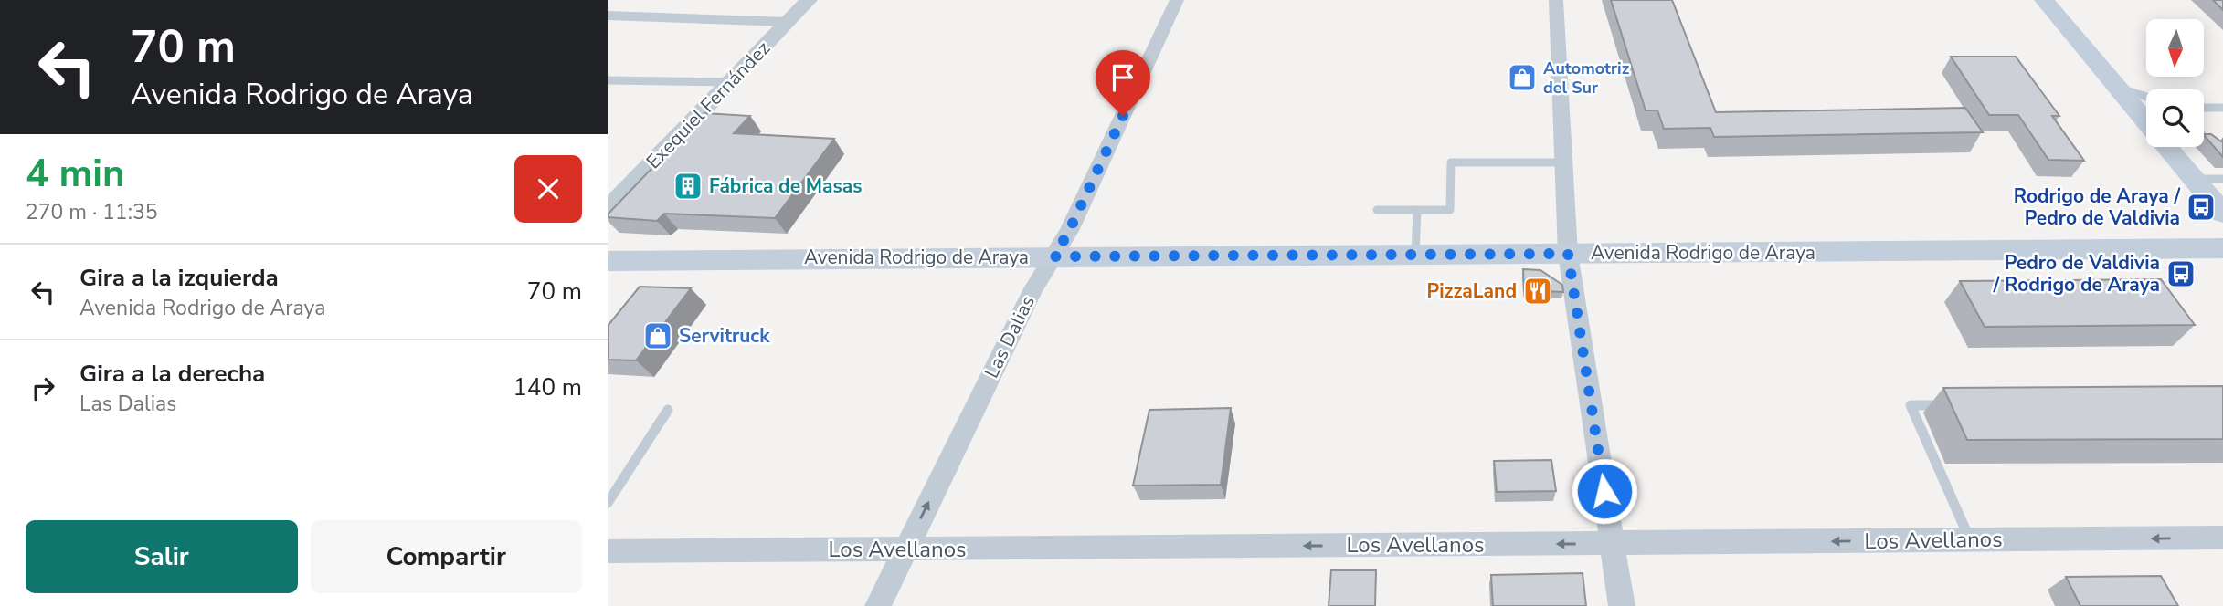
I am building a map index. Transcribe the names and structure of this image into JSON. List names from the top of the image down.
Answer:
{
  "streets": {
    "main road": ["Avenida Rodrigo de Araya"],
    "street": ["Exequiel Fernández", "Las Dalias", "Los Avellanos"]
  },
  "crossings": [
    ["Avenida Rodrigo de Araya", "Las Dalias"],
    ["Las Dalias", "Los Avellanos"]
  ],
  "one_way": ["Las Dalias", "Los Avellanos"],
  "places": {
    "shop": ["Automotriz del Sur", "Servitruck"],
    "building": ["Fábrica de Masas"],
    "bus stop": ["Rodrigo de Araya / Pedro de Valdivia", "Pedro de Valdivia / Rodrigo de Araya"],
    "restaurant": ["PizzaLand"]
  },
  "north": "bottom",
  "page": {
    "turn": ["70 m", "Avenida Rodrigo de Araya"],
    "heading": ["4 min", "270 m · 11:35"],
    "list": [
      {
        "name": "Gira a la izquierda",
        "note": "Avenida Rodrigo de Araya",
        "value": "70 m"
      },
      {
        "name": "Gira a la derecha",
        "note": "Las Dalias",
        "value": "140 m"
      }
    ],
    "buttons": ["Salir", "Compartir"]
  }
}
